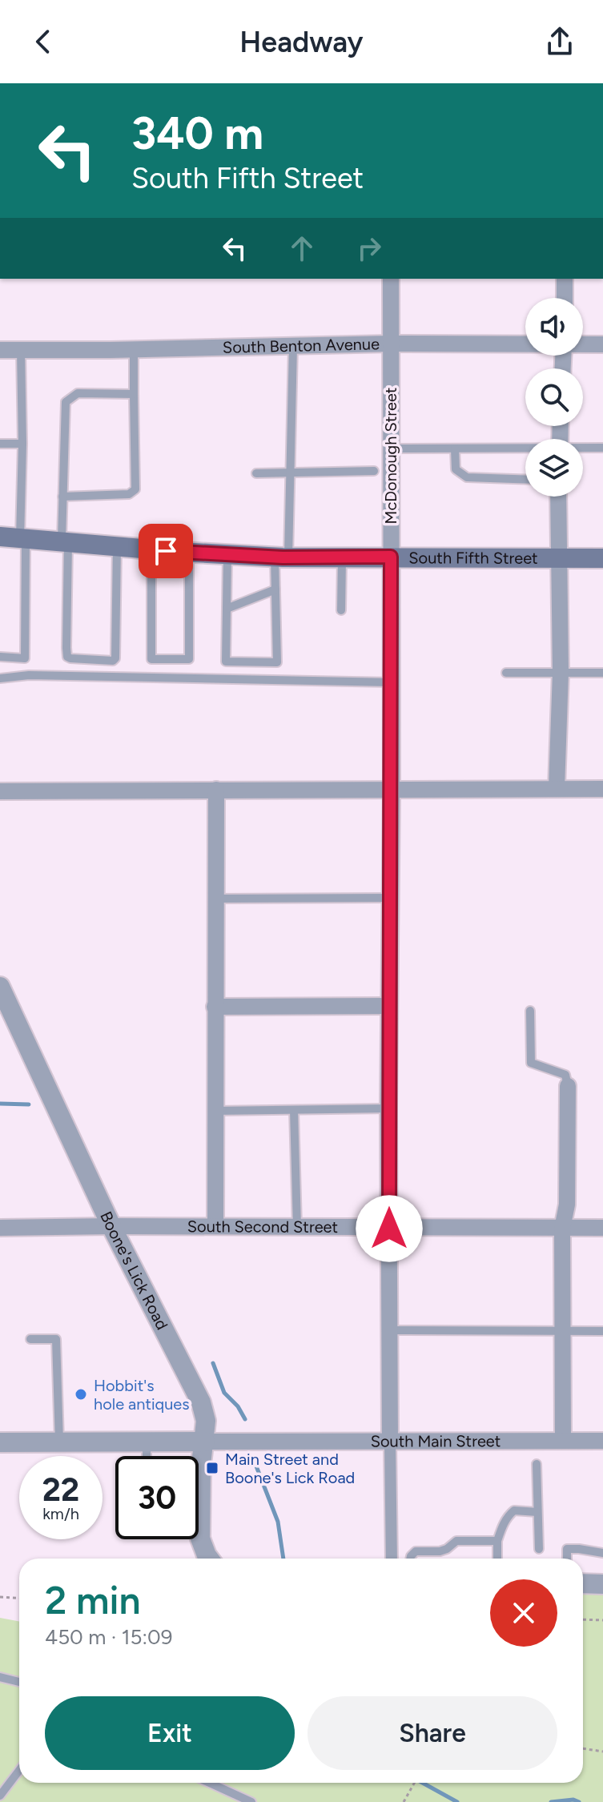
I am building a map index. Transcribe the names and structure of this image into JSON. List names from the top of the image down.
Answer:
{
  "streets": {
    "main road": ["South Fifth Street"],
    "street": [
      "South Benton Avenue",
      "McDonough Street",
      "South Second Street",
      "Boone's Lick Road",
      "South Main Street"
    ]
  },
  "crossings": [
    ["South Benton Avenue", "McDonough Street"],
    ["McDonough Street", "South Fifth Street"],
    ["McDonough Street", "South Second Street"],
    ["McDonough Street", "South Main Street"],
    ["South Second Street", "Boone's Lick Road"],
    ["Boone's Lick Road", "South Main Street"]
  ],
  "places": {
    "other": ["Hobbit's hole antiques"],
    "transit": ["Main Street and Boone's Lick Road"]
  },
  "page": {
    "header": "Headway",
    "turn": ["340 m", "South Fifth Street"],
    "speed": "22 km/h",
    "limit": "30",
    "heading": ["2 min", "450 m · 15:09"],
    "buttons": ["Exit", "Share"]
  }
}
